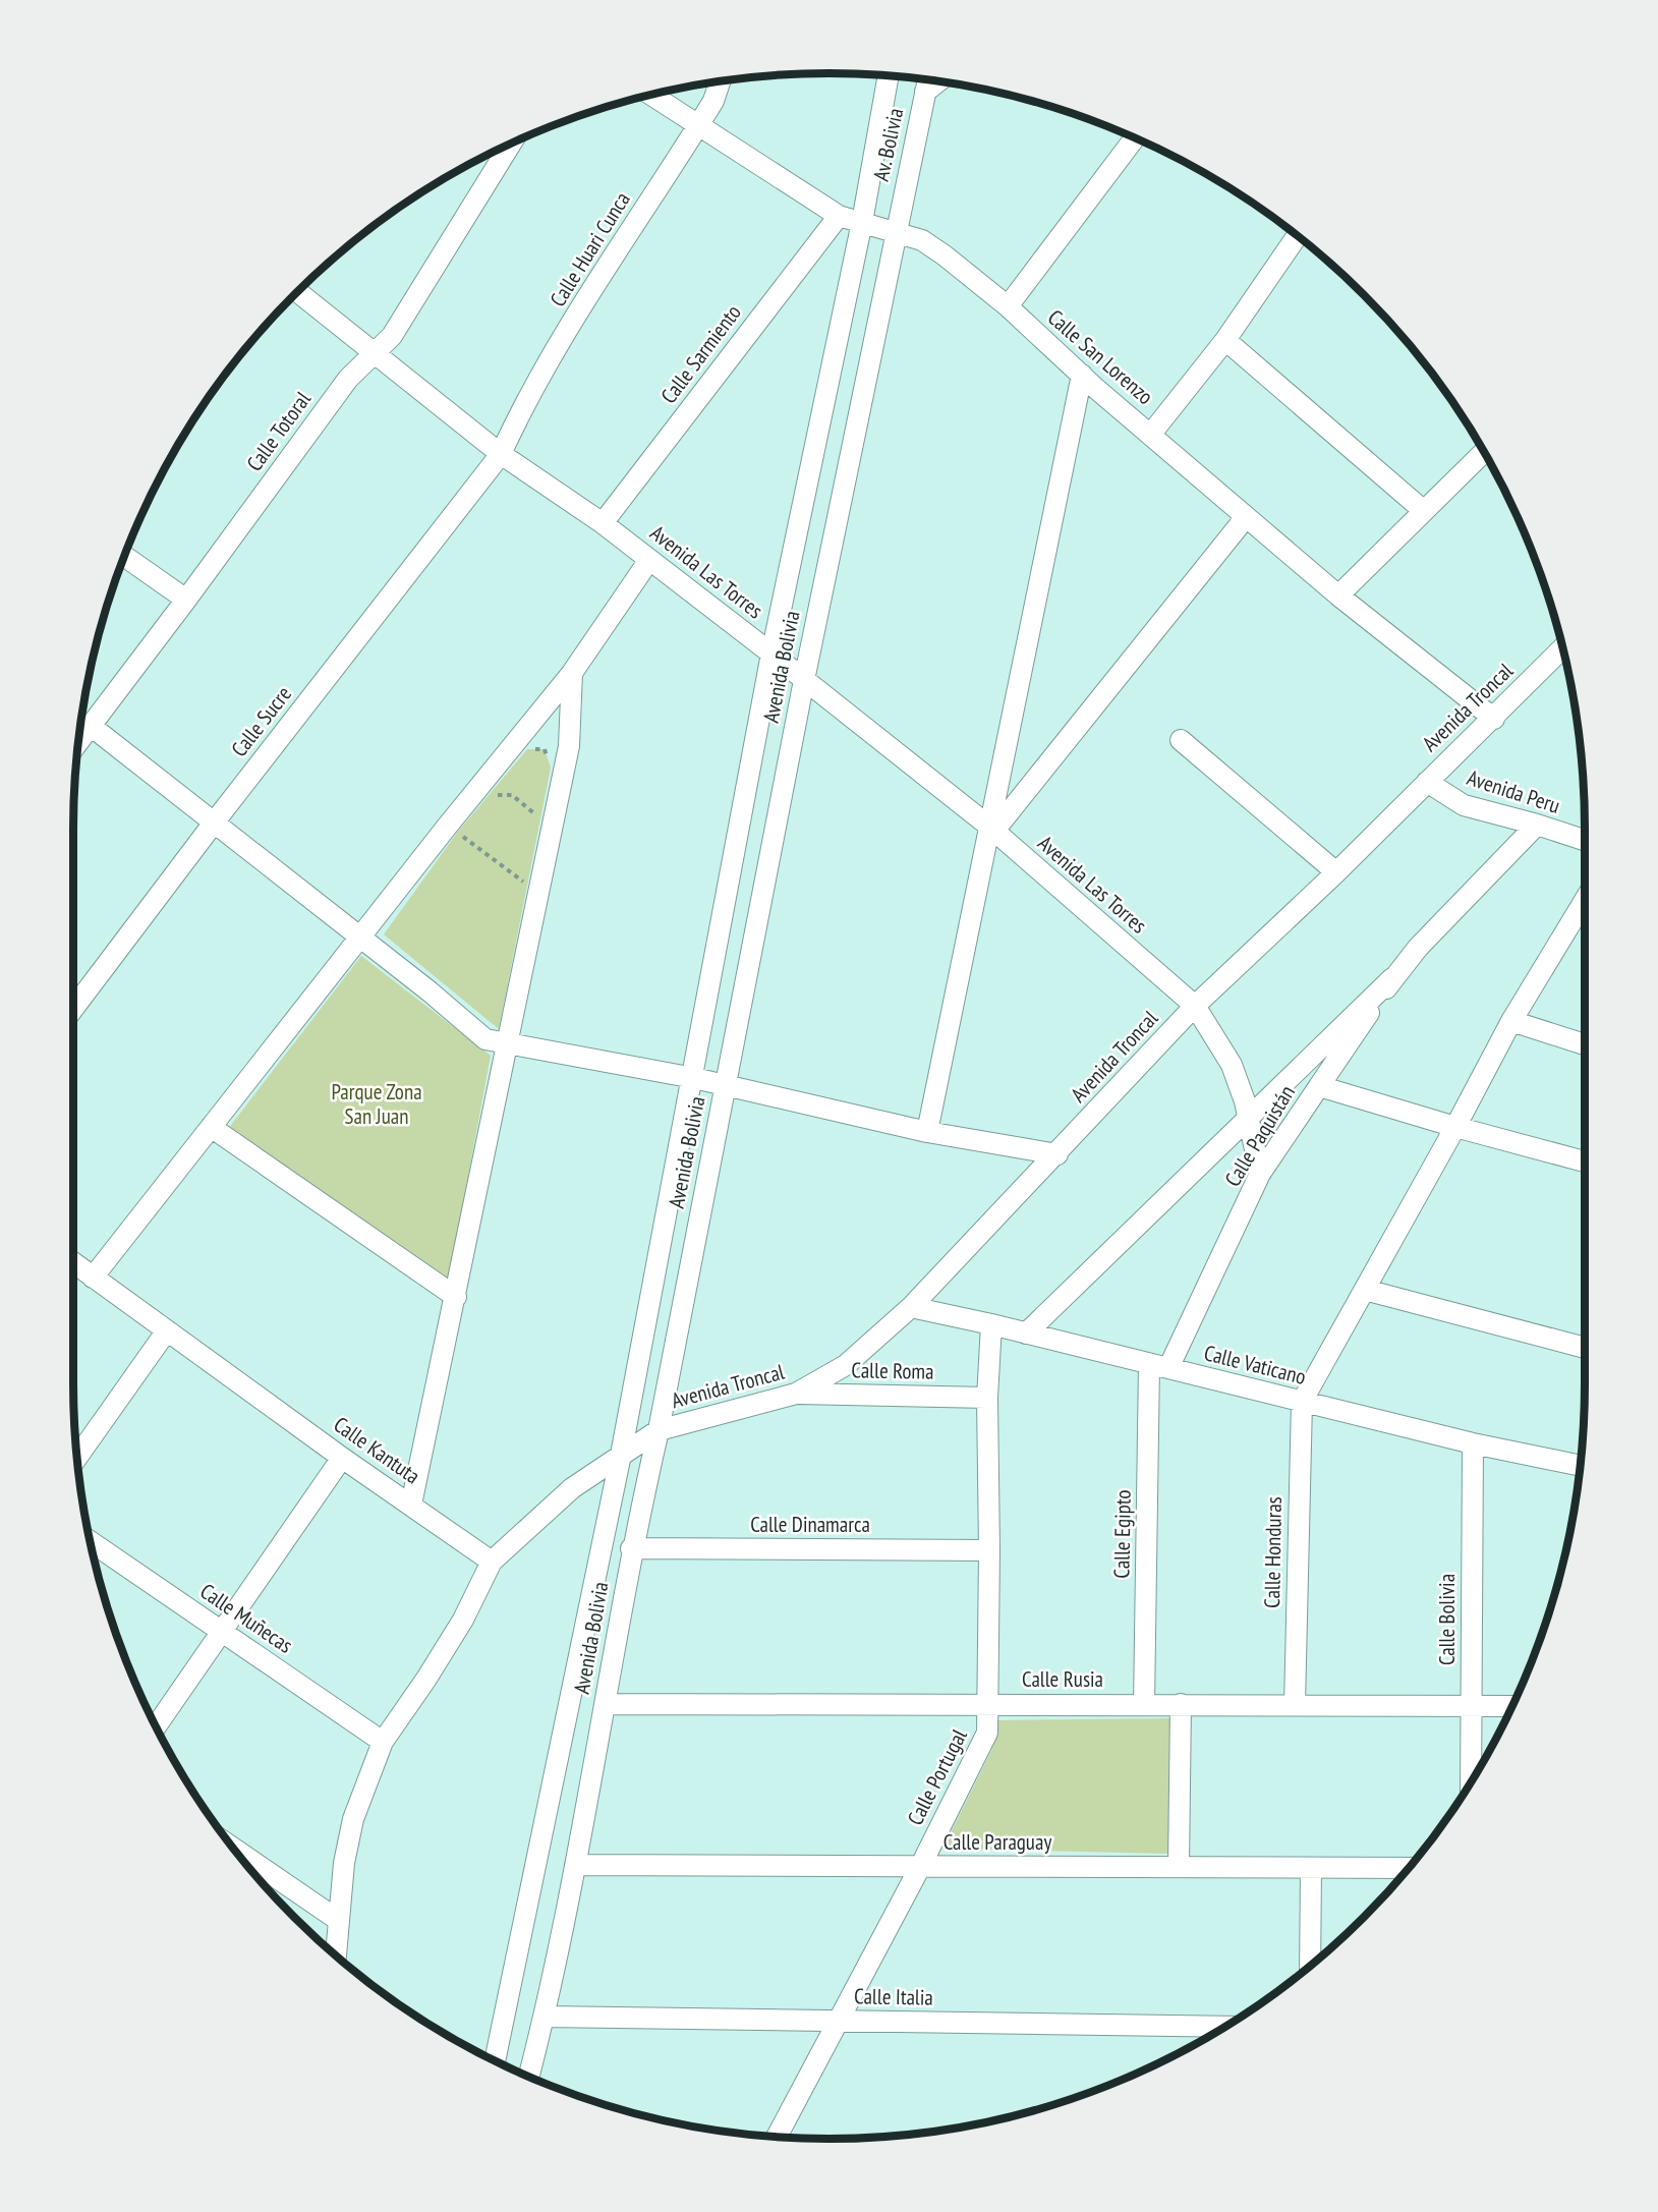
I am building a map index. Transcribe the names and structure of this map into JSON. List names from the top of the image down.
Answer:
{
  "streets": {
    "street": [
      "Av. Bolivia",
      "Calle Huari Cunca",
      "Calle Sarmiento",
      "Calle San Lorenzo",
      "Calle Totoral",
      "Avenida Las Torres",
      "Avenida Bolivia",
      "Avenida Troncal",
      "Calle Sucre",
      "Avenida Peru",
      "Calle Paquistán",
      "Calle Vaticano",
      "Calle Roma",
      "Calle Kantuta",
      "Calle Dinamarca",
      "Calle Egipto",
      "Calle Honduras",
      "Calle Muñecas",
      "Calle Bolivia",
      "Calle Rusia",
      "Calle Portugal",
      "Calle Paraguay",
      "Calle Italia"
    ]
  },
  "crossings": [
    ["Av. Bolivia", "Calle San Lorenzo"],
    ["Av. Bolivia", "Avenida Bolivia"],
    ["Calle Huari Cunca", "Calle San Lorenzo"],
    ["Calle Huari Cunca", "Avenida Las Torres"],
    ["Calle Huari Cunca", "Calle Sucre"],
    ["Calle Sarmiento", "Calle San Lorenzo"],
    ["Calle Sarmiento", "Avenida Las Torres"],
    ["Calle San Lorenzo", "Avenida Bolivia"],
    ["Calle San Lorenzo", "Avenida Troncal"],
    ["Calle Totoral", "Avenida Las Torres"],
    ["Avenida Las Torres", "Avenida Bolivia"],
    ["Avenida Las Torres", "Avenida Troncal"],
    ["Avenida Las Torres", "Calle Sucre"],
    ["Avenida Las Torres", "Calle Paquistán"],
    ["Avenida Bolivia", "Avenida Troncal"],
    ["Avenida Bolivia", "Calle Dinamarca"],
    ["Avenida Bolivia", "Calle Rusia"],
    ["Avenida Bolivia", "Calle Paraguay"],
    ["Avenida Bolivia", "Calle Italia"],
    ["Avenida Troncal", "Avenida Peru"],
    ["Avenida Troncal", "Calle Vaticano"],
    ["Avenida Troncal", "Calle Roma"],
    ["Calle Paquistán", "Calle Vaticano"],
    ["Calle Paquistán", "Calle Egipto"],
    ["Calle Vaticano", "Calle Egipto"],
    ["Calle Vaticano", "Calle Honduras"],
    ["Calle Vaticano", "Calle Bolivia"],
    ["Calle Vaticano", "Calle Portugal"],
    ["Calle Roma", "Calle Portugal"],
    ["Calle Dinamarca", "Calle Portugal"],
    ["Calle Egipto", "Calle Rusia"],
    ["Calle Honduras", "Calle Rusia"],
    ["Calle Bolivia", "Calle Rusia"],
    ["Calle Rusia", "Calle Portugal"],
    ["Calle Portugal", "Calle Paraguay"],
    ["Calle Portugal", "Calle Italia"]
  ],
  "parks": ["Parque Zona San Juan"]
}
